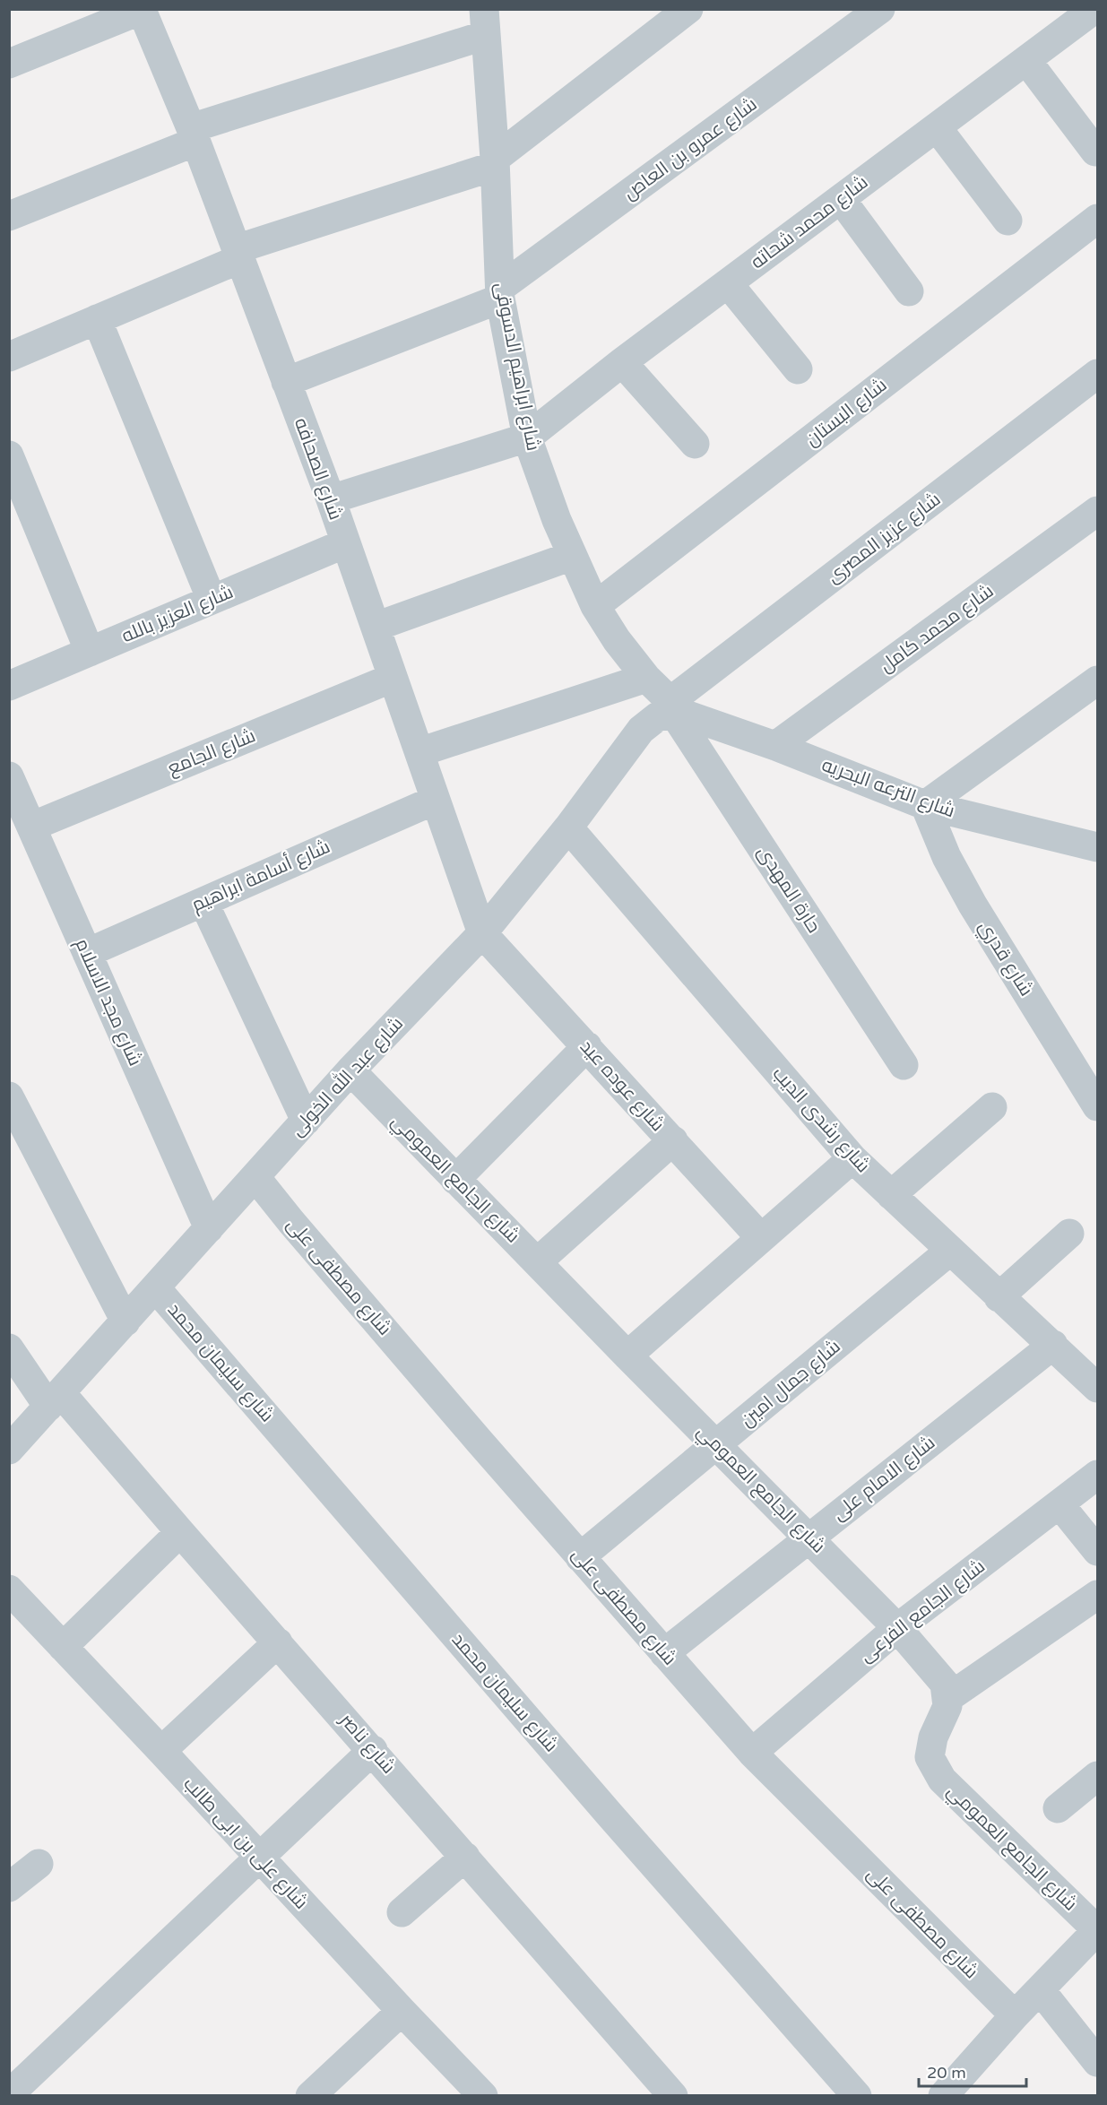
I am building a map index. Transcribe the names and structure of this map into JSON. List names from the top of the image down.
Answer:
{
  "streets": {
    "street": [
      "شارع عمرو بن العاص",
      "شارع محمد شحاته",
      "شارع ابراهيم الدسوقى",
      "شارع البستان",
      "شارع الصحافه",
      "شارع عزيز المصرى",
      "شارع العزيز بالله",
      "شارع محمد كامل",
      "شارع الجامع",
      "شارع الترعه البحريه",
      "شارع أسامة ابراهيم",
      "حارة المهدى",
      "شارع قدري",
      "شارع مجد الاسلام",
      "شارع عبد الله الخولى",
      "شارع عوده عيد",
      "شارع رشدى الديب",
      "شارع الجامع العمومي",
      "شارع مصطفى على",
      "شارع سليمان محمد",
      "شارع جمال امين",
      "شارع الامام على",
      "شارع الجامع الفرعى",
      "شارع ناصر",
      "شارع على بن ابى طالب"
    ]
  },
  "crossings": [
    ["شارع عمرو بن العاص", "شارع ابراهيم الدسوقى"],
    ["شارع عمرو بن العاص", "شارع الصحافه"],
    ["شارع محمد شحاته", "شارع ابراهيم الدسوقى"],
    ["شارع ابراهيم الدسوقى", "شارع البستان"],
    ["شارع ابراهيم الدسوقى", "شارع عزيز المصرى"],
    ["شارع ابراهيم الدسوقى", "شارع الترعه البحريه"],
    ["شارع ابراهيم الدسوقى", "حارة المهدى"],
    ["شارع ابراهيم الدسوقى", "شارع عبد الله الخولى"],
    ["شارع الصحافه", "شارع العزيز بالله"],
    ["شارع الصحافه", "شارع الجامع"],
    ["شارع الصحافه", "شارع أسامة ابراهيم"],
    ["شارع الصحافه", "شارع عبد الله الخولى"],
    ["شارع الصحافه", "شارع عوده عيد"],
    ["شارع عزيز المصرى", "شارع الترعه البحريه"],
    ["شارع عزيز المصرى", "حارة المهدى"],
    ["شارع عزيز المصرى", "شارع عبد الله الخولى"],
    ["شارع محمد كامل", "شارع الترعه البحريه"],
    ["شارع الجامع", "شارع مجد الاسلام"],
    ["شارع الترعه البحريه", "حارة المهدى"],
    ["شارع الترعه البحريه", "شارع قدري"],
    ["شارع الترعه البحريه", "شارع عبد الله الخولى"],
    ["شارع أسامة ابراهيم", "شارع مجد الاسلام"],
    ["حارة المهدى", "شارع عبد الله الخولى"],
    ["شارع مجد الاسلام", "شارع عبد الله الخولى"],
    ["شارع عبد الله الخولى", "شارع عوده عيد"],
    ["شارع عبد الله الخولى", "شارع رشدى الديب"],
    ["شارع عبد الله الخولى", "شارع الجامع العمومي"],
    ["شارع عبد الله الخولى", "شارع مصطفى على"],
    ["شارع عبد الله الخولى", "شارع سليمان محمد"],
    ["شارع عبد الله الخولى", "شارع ناصر"],
    ["شارع رشدى الديب", "شارع جمال امين"],
    ["شارع رشدى الديب", "شارع الامام على"],
    ["شارع الجامع العمومي", "شارع جمال امين"],
    ["شارع الجامع العمومي", "شارع الامام على"],
    ["شارع الجامع العمومي", "شارع الجامع الفرعى"],
    ["شارع مصطفى على", "شارع جمال امين"],
    ["شارع مصطفى على", "شارع الامام على"],
    ["شارع مصطفى على", "شارع الجامع الفرعى"]
  ],
  "scale_bar": "20 m"
}
